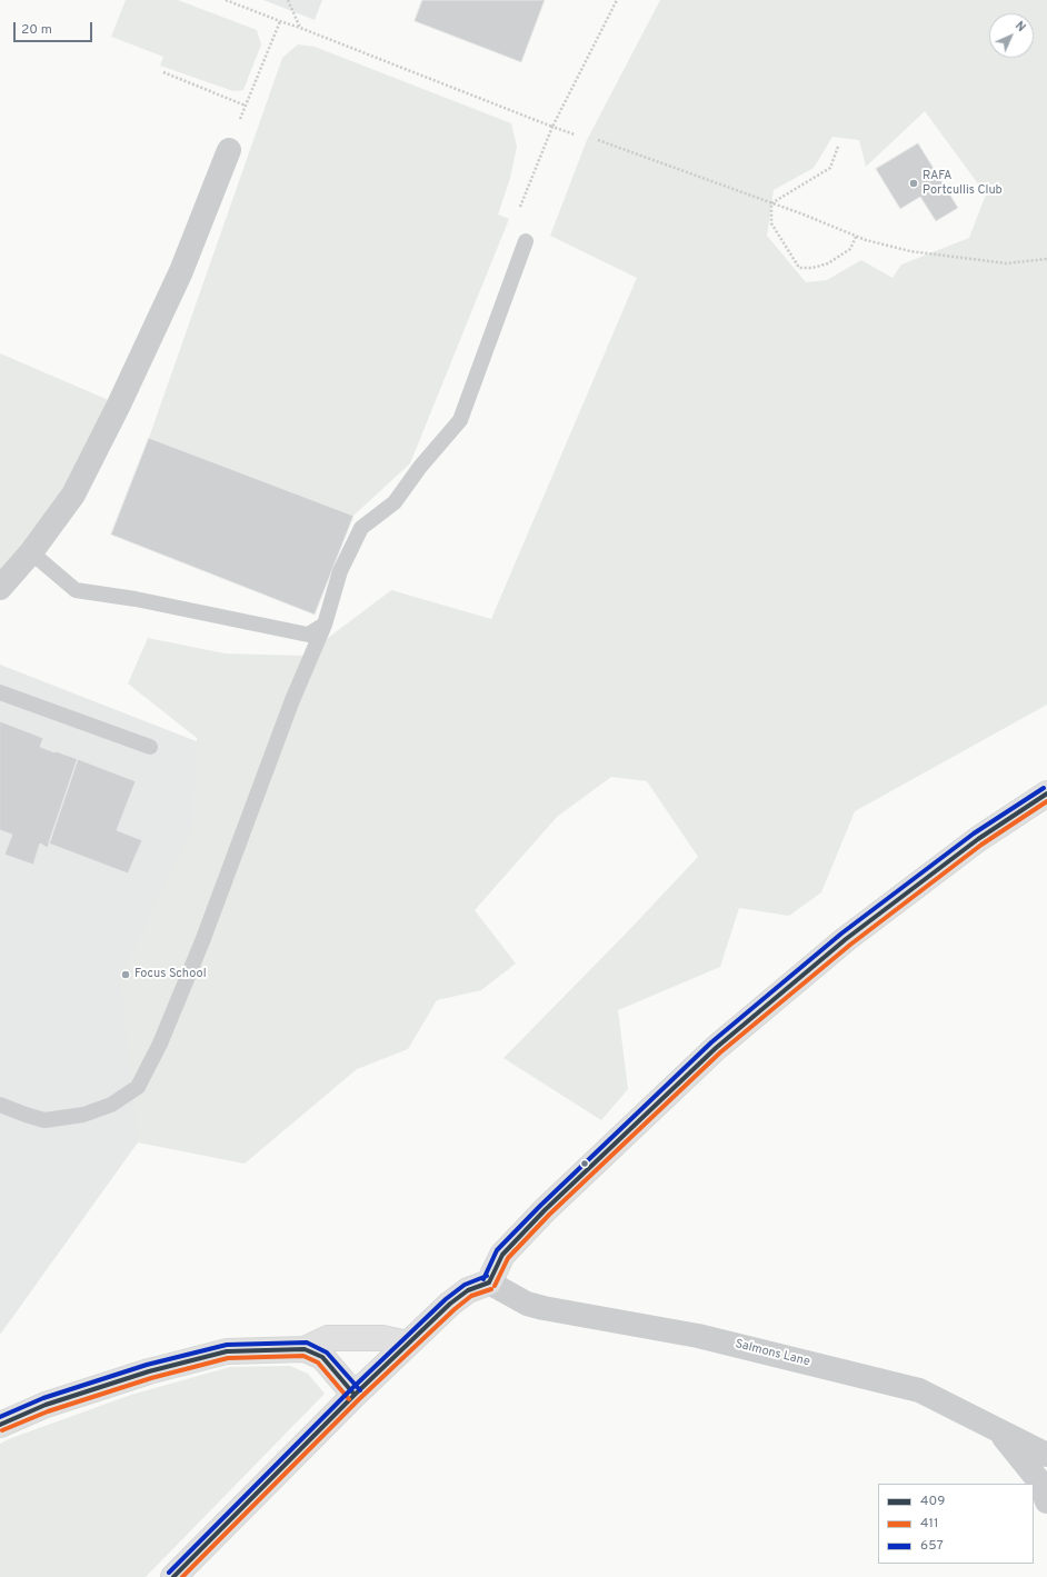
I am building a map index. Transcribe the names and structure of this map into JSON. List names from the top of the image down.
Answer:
{
  "streets": {
    "street": ["Salmons Lane"]
  },
  "places": ["RAFA Portcullis Club", "Focus School"],
  "lines": ["transit line 657", "transit line 409", "transit line 411"],
  "legend": ["409", "411", "657"],
  "scale_bar": "20 m",
  "north": "top right"
}
